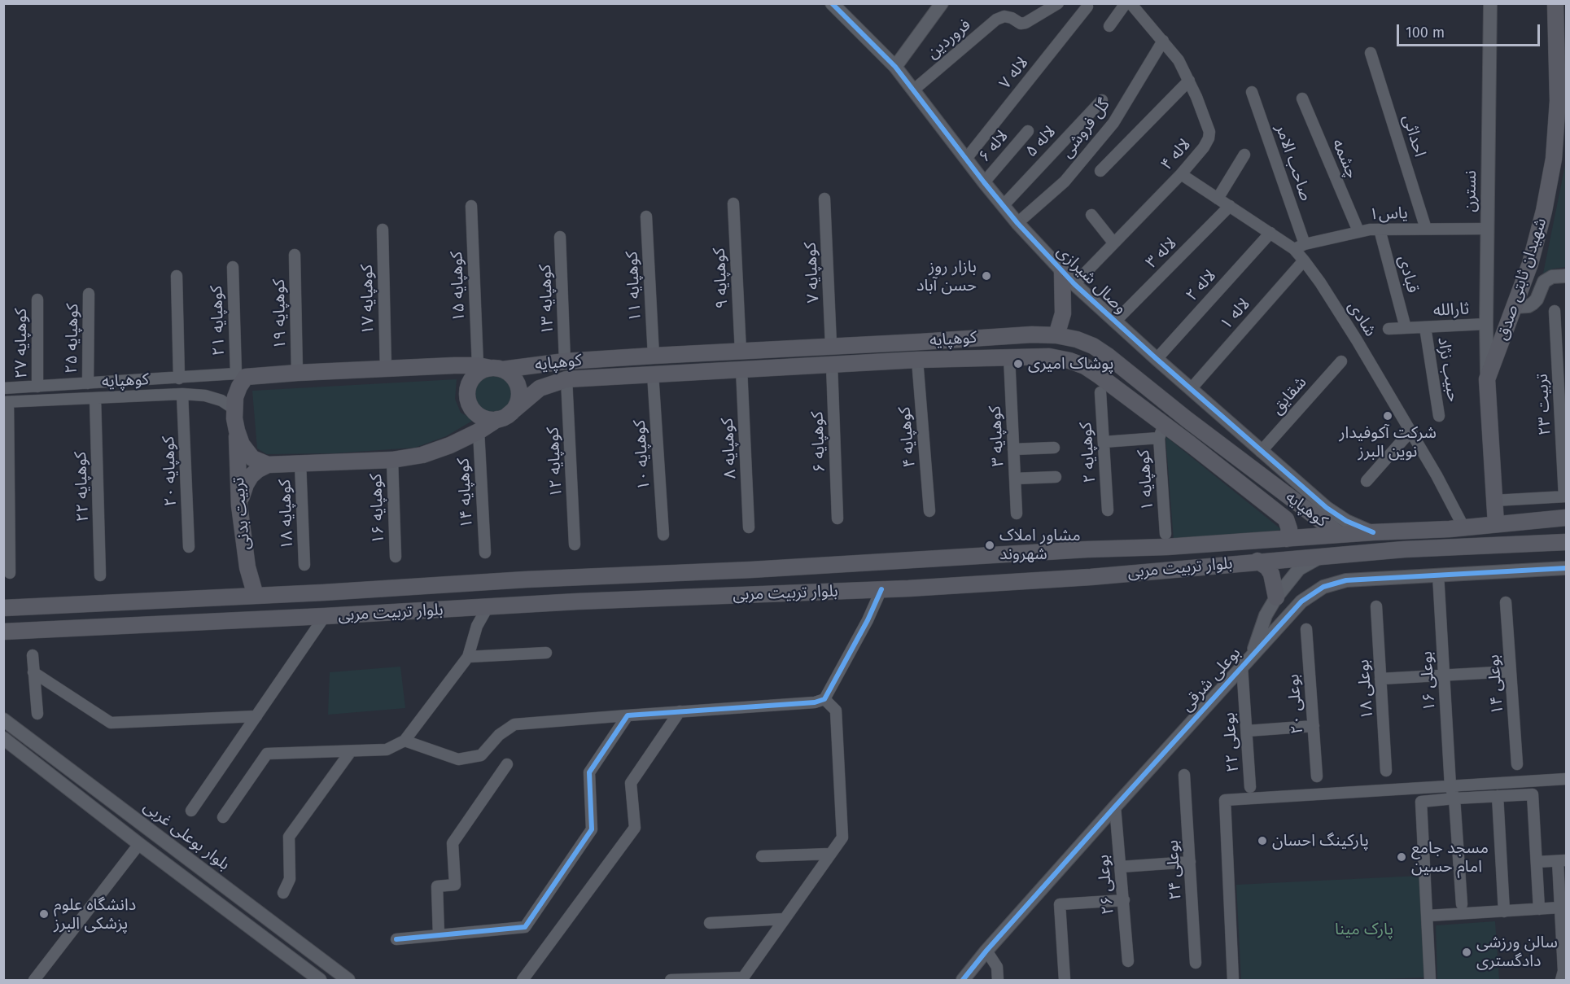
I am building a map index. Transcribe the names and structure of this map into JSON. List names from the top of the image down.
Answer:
{
  "streets": {
    "main road": [
      "شهیدان ثابتی صدق",
      "کوهپایه",
      "تربیت بدنی",
      "بلوار تربیت مربی"
    ],
    "street": [
      "فروردین",
      "لاله ۷",
      "گل فروشی",
      "احداثی",
      "لاله ۵",
      "لاله ۶",
      "لاله ۴",
      "چشمه",
      "صاحب الامر",
      "نسترن",
      "یاس۱",
      "لاله ۳",
      "کوهپایه ۷",
      "قبادی",
      "کوهپایه ۹",
      "وصال شیرازی",
      "لاله ۲",
      "کوهپایه ۱۵",
      "کوهپایه ۱۱",
      "کوهپایه ۱۷",
      "کوهپایه ۱۳",
      "ثارالله",
      "کوهپایه ۱۹",
      "لاله ۱",
      "شادی",
      "کوهپایه ۲۱",
      "کوهپایه ۲۵",
      "کوهپایه ۲۷",
      "حبیب نژاد",
      "شقایق",
      "تربیت ۲۳",
      "کوهپایه ۳",
      "کوهپایه ۴",
      "کوهپایه ۶",
      "کوهپایه ۸",
      "کوهپایه ۲",
      "کوهپایه ۱۰",
      "کوهپایه ۱۲",
      "کوهپایه ۲۰",
      "کوهپایه ۱",
      "کوهپایه ۲۲",
      "کوهپایه ۱۴",
      "کوهپایه ۱۶",
      "کوهپایه ۱۸",
      "بوعلی شرقی",
      "بوعلی ۱۶",
      "بوعلی ۱۴",
      "بوعلی ۱۸",
      "بوعلی ۲۰",
      "بوعلی ۲۲",
      "بلوار بوعلی غربی",
      "بوعلی ۲۴",
      "بوعلی ۲۶"
    ]
  },
  "crossings": [
    ["فروردین", "وصال شیرازی"],
    ["لاله ۷", "وصال شیرازی"],
    ["گل فروشی", "لاله ۴"],
    ["گل فروشی", "وصال شیرازی"],
    ["احداثی", "یاس۱"],
    ["لاله ۵", "وصال شیرازی"],
    ["لاله ۶", "وصال شیرازی"],
    ["لاله ۴", "وصال شیرازی"],
    ["لاله ۴", "شادی"],
    ["چشمه", "یاس۱"],
    ["صاحب الامر", "یاس۱"],
    ["نسترن", "یاس۱"],
    ["نسترن", "شهیدان ثابتی صدق"],
    ["نسترن", "ثارالله"],
    ["یاس۱", "قبادی"],
    ["یاس۱", "شادی"],
    ["لاله ۳", "وصال شیرازی"],
    ["لاله ۳", "شادی"],
    ["کوهپایه ۷", "کوهپایه"],
    ["قبادی", "ثارالله"],
    ["کوهپایه ۹", "کوهپایه"],
    ["شهیدان ثابتی صدق", "بلوار تربیت مربی"],
    ["وصال شیرازی", "لاله ۲"],
    ["وصال شیرازی", "لاله ۱"],
    ["وصال شیرازی", "شقایق"],
    ["وصال شیرازی", "بلوار تربیت مربی"],
    ["لاله ۲", "شادی"],
    ["کوهپایه ۱۵", "کوهپایه"],
    ["کوهپایه ۱۱", "کوهپایه"],
    ["کوهپایه ۱۷", "کوهپایه"],
    ["کوهپایه ۱۳", "کوهپایه"],
    ["ثارالله", "حبیب نژاد"],
    ["کوهپایه ۱۹", "کوهپایه"],
    ["لاله ۱", "شادی"],
    ["شادی", "بلوار تربیت مربی"],
    ["کوهپایه ۲۱", "کوهپایه"],
    ["کوهپایه ۲۵", "کوهپایه"],
    ["کوهپایه", "کوهپایه ۲۷"],
    ["کوهپایه", "کوهپایه ۳"],
    ["کوهپایه", "کوهپایه ۴"],
    ["کوهپایه", "کوهپایه ۶"],
    ["کوهپایه", "کوهپایه ۸"],
    ["کوهپایه", "کوهپایه ۱۰"],
    ["کوهپایه", "کوهپایه ۱۲"],
    ["کوهپایه", "کوهپایه ۲۰"],
    ["کوهپایه", "کوهپایه ۱"],
    ["کوهپایه", "کوهپایه ۲۲"],
    ["کوهپایه", "کوهپایه ۱۴"],
    ["کوهپایه", "کوهپایه ۱۶"],
    ["کوهپایه", "کوهپایه ۱۸"],
    ["کوهپایه", "بلوار تربیت مربی"],
    ["تربیت بدنی", "بلوار تربیت مربی"],
    ["بوعلی شرقی", "بوعلی ۱۶"],
    ["بوعلی شرقی", "بوعلی ۲۲"],
    ["بوعلی شرقی", "بوعلی ۲۶"]
  ],
  "parks": ["پارک مینا"],
  "places": [
    "بازار روز حسن آباد",
    "پوشاک امیری",
    "شرکت آکوفیدار نوین البرز",
    "مشاور املاک شهروند",
    "پارکینگ احسان",
    "مسجد جامع امام حسین",
    "دانشگاه علوم پزشکی البرز",
    "سالن ورزشی دادگستری"
  ],
  "scale_bar": "100 m"
}
